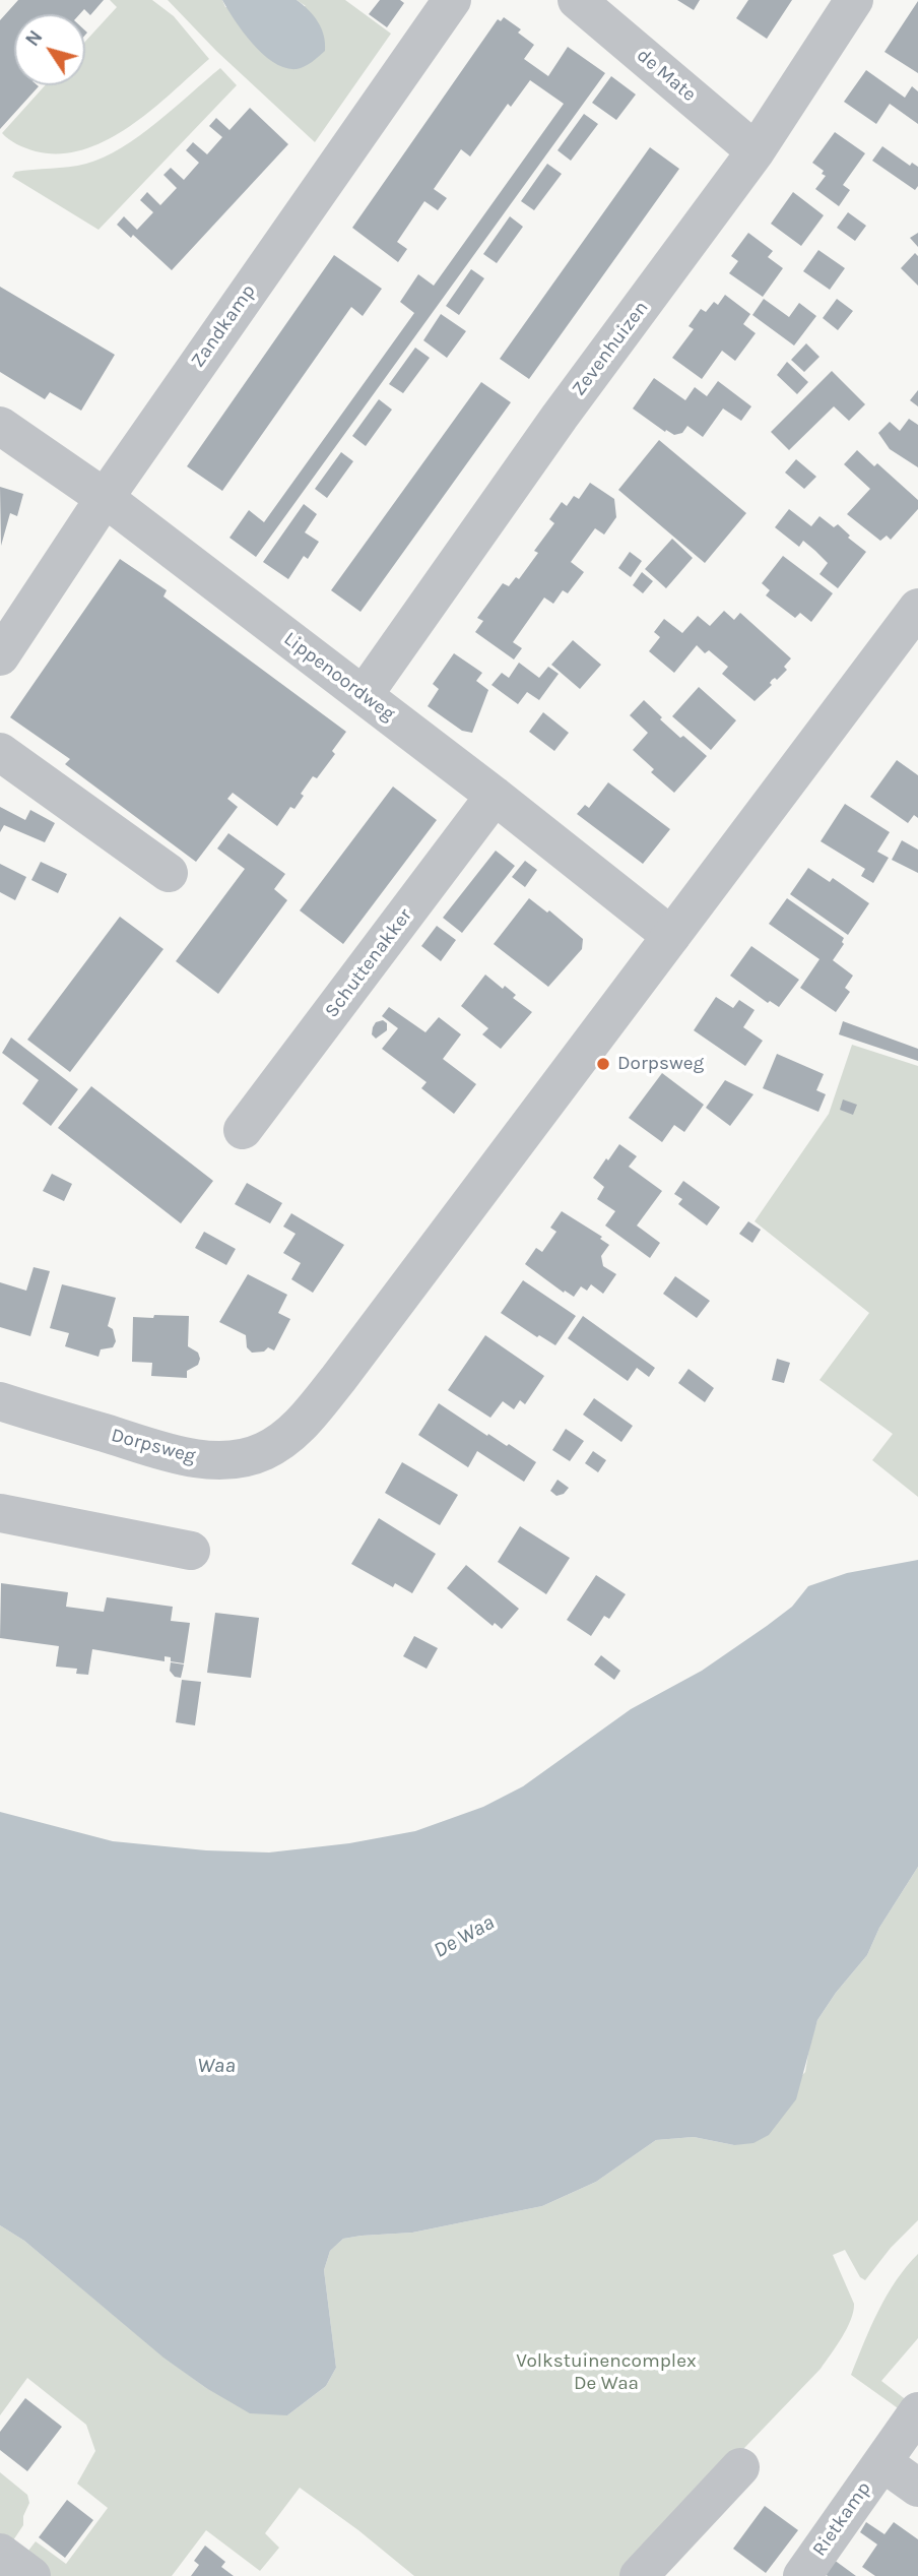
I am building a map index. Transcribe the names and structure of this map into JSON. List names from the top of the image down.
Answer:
{
  "streets": {
    "street": [
      "de Mate",
      "Zandkamp",
      "Zevenhuizen",
      "Lippenoordweg",
      "Schuttenakker",
      "Dorpsweg",
      "Rietkamp"
    ]
  },
  "crossings": [
    ["de Mate", "Zevenhuizen"],
    ["Zandkamp", "Lippenoordweg"],
    ["Zevenhuizen", "Lippenoordweg"],
    ["Lippenoordweg", "Schuttenakker"],
    ["Lippenoordweg", "Dorpsweg"]
  ],
  "water": ["De Waa", "Waa"],
  "parks": ["Volkstuinencomplex De Waa"],
  "places": ["Dorpsweg"],
  "north": "top left"
}
